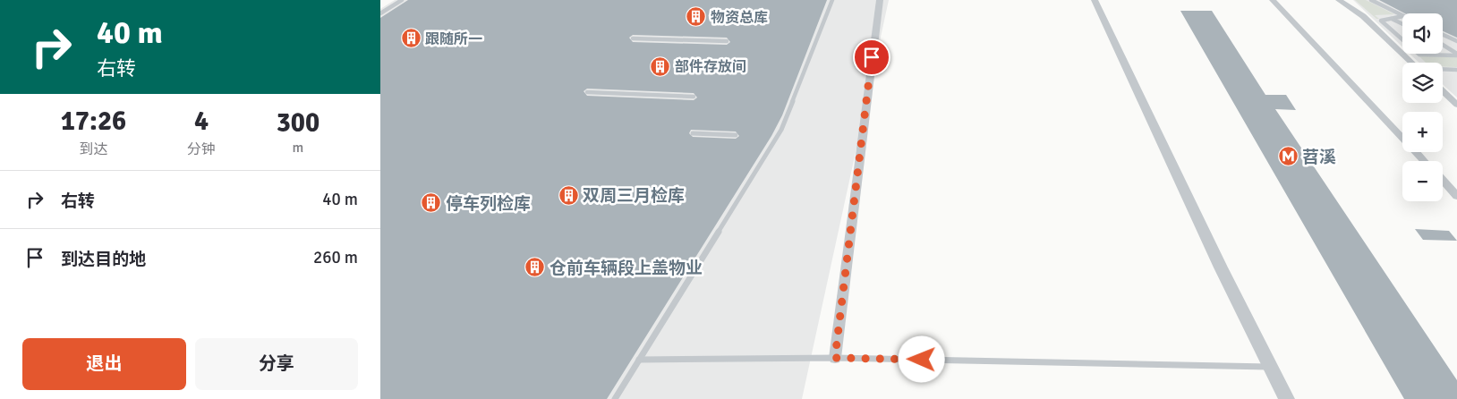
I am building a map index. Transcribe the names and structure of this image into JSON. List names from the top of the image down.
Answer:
{
  "places": {
    "building": [
      "物资总库",
      "跟随所一",
      "部件存放间",
      "双周三月检库",
      "停车列检库",
      "仓前车辆段上盖物业"
    ],
    "metro station": ["苕溪"]
  },
  "page": {
    "turn": ["40 m", "右转"],
    "map_buttons": ["+", "−"],
    "eta": [
      "17:26",
      "到达",
      "4",
      "分钟",
      "300",
      "m"
    ],
    "list": [
      {
        "name": "右转",
        "value": "40 m"
      },
      {
        "name": "到达目的地",
        "value": "260 m"
      }
    ],
    "buttons": ["退出", "分享"]
  }
}
